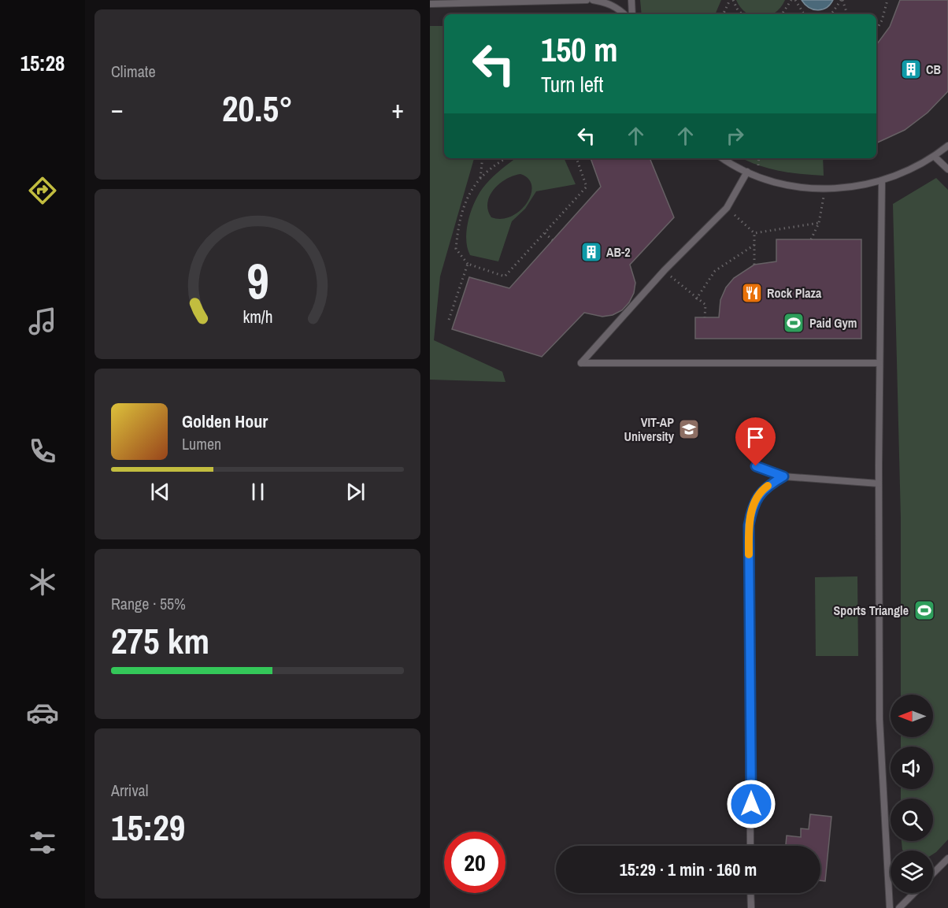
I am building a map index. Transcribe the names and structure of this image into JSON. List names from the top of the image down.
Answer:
{
  "places": {
    "building": ["CB", "AB-2"],
    "restaurant": ["Rock Plaza"],
    "sports": ["Paid Gym", "Sports Triangle"],
    "school or university": ["VIT-AP University"]
  },
  "north": "left",
  "page": {
    "tabs": "15:28",
    "tile": [
      "Climate",
      ["Range · 55%", "275 km"],
      ["Arrival", "15:29"]
    ],
    "turn": ["150 m", "Turn left"],
    "heat": ["−", "20.5°", "+"],
    "song": ["Golden Hour", "Lumen"],
    "limit": "20",
    "trip": "15:29 · 1 min · 160 m",
    "gauge": ["9", "km/h"]
  }
}
